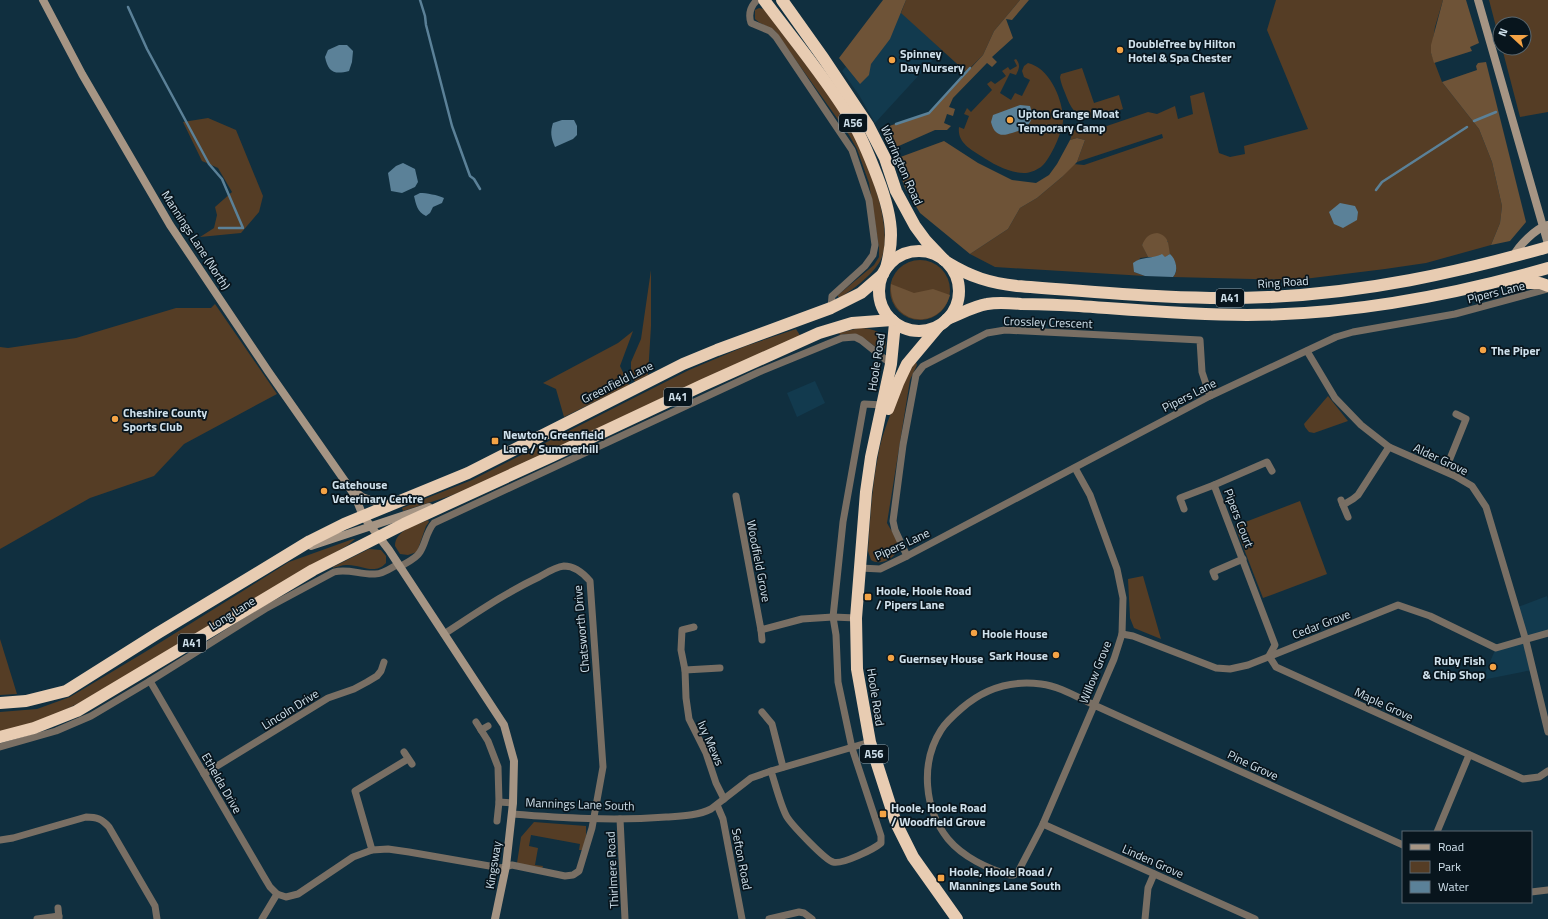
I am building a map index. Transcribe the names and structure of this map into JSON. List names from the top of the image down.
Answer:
{
  "streets": {
    "highway": [
      "A56",
      "Warrington Road",
      "Ring Road",
      "A41",
      "Hoole Road",
      "Greenfield Lane",
      "Long Lane"
    ],
    "street": [
      "Mannings Lane (North)",
      "Pipers Lane",
      "Crossley Crescent",
      "Alder Grove",
      "Pipers Court",
      "Woodfield Grove",
      "Cedar Grove",
      "Chatsworth Drive",
      "Willow Grove",
      "Maple Grove",
      "Lincoln Drive",
      "Ivy Mews",
      "Pine Grove",
      "Ethelda Drive",
      "Mannings Lane South",
      "Sefton Road",
      "Linden Grove",
      "Kingsway",
      "Thirlmere Road"
    ]
  },
  "crossings": [
    ["A56", "Warrington Road"],
    ["A56", "Ring Road"],
    ["A56", "A41"],
    ["A56", "Hoole Road"],
    ["A56", "Greenfield Lane"],
    ["Warrington Road", "Ring Road"],
    ["Warrington Road", "A41"],
    ["Warrington Road", "Hoole Road"],
    ["Warrington Road", "Greenfield Lane"],
    ["Mannings Lane (North)", "A41"],
    ["Mannings Lane (North)", "Greenfield Lane"],
    ["Mannings Lane (North)", "Long Lane"],
    ["Mannings Lane (North)", "Mannings Lane South"],
    ["Ring Road", "A41"],
    ["Ring Road", "Hoole Road"],
    ["Ring Road", "Greenfield Lane"],
    ["Pipers Lane", "Crossley Crescent"],
    ["Pipers Lane", "Hoole Road"],
    ["Pipers Lane", "Alder Grove"],
    ["Pipers Lane", "Willow Grove"],
    ["A41", "Hoole Road"],
    ["A41", "Greenfield Lane"],
    ["A41", "Long Lane"],
    ["A41", "Mannings Lane South"],
    ["Hoole Road", "Greenfield Lane"],
    ["Hoole Road", "Mannings Lane South"],
    ["Greenfield Lane", "Long Lane"],
    ["Alder Grove", "Cedar Grove"],
    ["Pipers Court", "Cedar Grove"],
    ["Pipers Court", "Maple Grove"],
    ["Long Lane", "Ethelda Drive"],
    ["Long Lane", "Mannings Lane South"],
    ["Cedar Grove", "Willow Grove"],
    ["Cedar Grove", "Maple Grove"],
    ["Chatsworth Drive", "Mannings Lane South"],
    ["Chatsworth Drive", "Kingsway"],
    ["Willow Grove", "Pine Grove"],
    ["Willow Grove", "Linden Grove"],
    ["Lincoln Drive", "Ethelda Drive"],
    ["Ivy Mews", "Mannings Lane South"],
    ["Mannings Lane South", "Sefton Road"],
    ["Mannings Lane South", "Kingsway"],
    ["Mannings Lane South", "Thirlmere Road"]
  ],
  "places": {
    "other": [
      "DoubleTree by Hilton Hotel & Spa Chester",
      "Spinney Day Nursery",
      "Upton Grange Moat Temporary Camp",
      "The Piper",
      "Cheshire County Sports Club",
      "Gatehouse Veterinary Centre",
      "Hoole House",
      "Sark House",
      "Guernsey House",
      "Ruby Fish & Chip Shop"
    ],
    "transit": [
      "Newton, Greenfield Lane / Summerhill",
      "Hoole, Hoole Road / Pipers Lane",
      "Hoole, Hoole Road / Woodfield Grove",
      "Hoole, Hoole Road / Mannings Lane South"
    ]
  },
  "legend": ["Road", "Park", "Water"],
  "north": "left"
}
